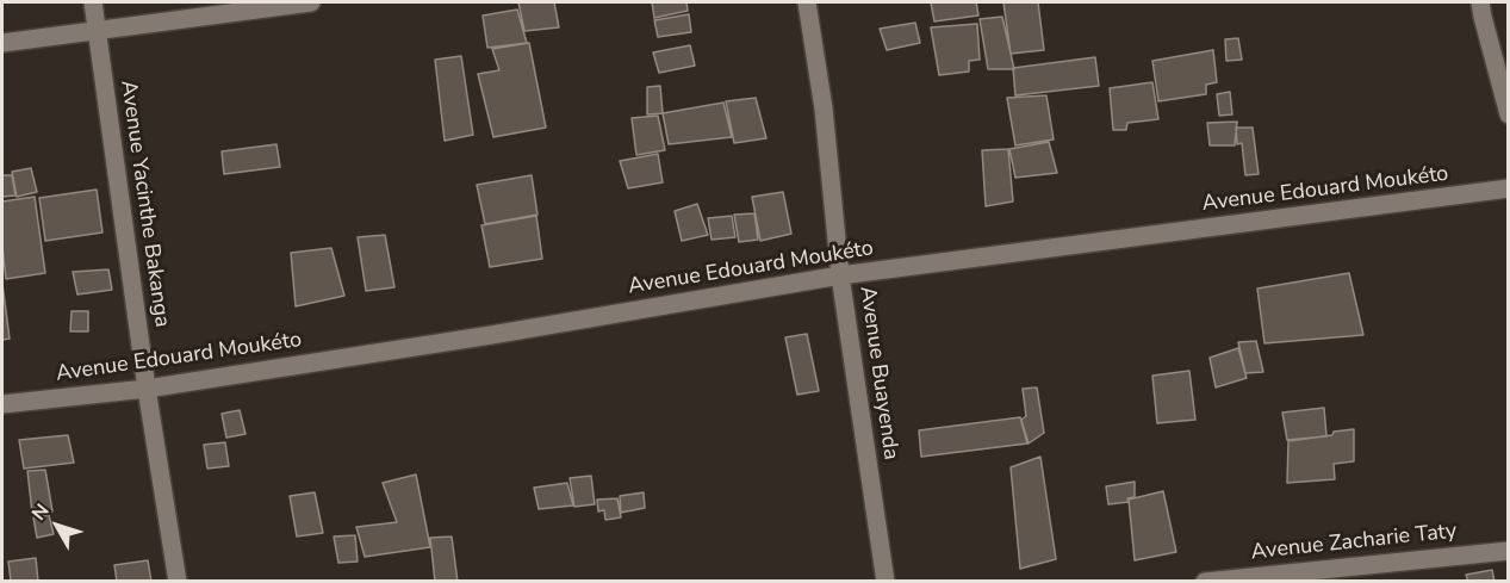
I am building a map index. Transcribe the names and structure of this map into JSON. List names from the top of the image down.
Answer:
{
  "streets": {
    "street": [
      "Avenue Edouard Moukéto",
      "Avenue Yacinthe Bakanga",
      "Avenue Buayenda",
      "Avenue Zacharie Taty"
    ]
  },
  "crossings": [
    ["Avenue Edouard Moukéto", "Avenue Yacinthe Bakanga"],
    ["Avenue Edouard Moukéto", "Avenue Buayenda"]
  ],
  "north": "top left"
}
